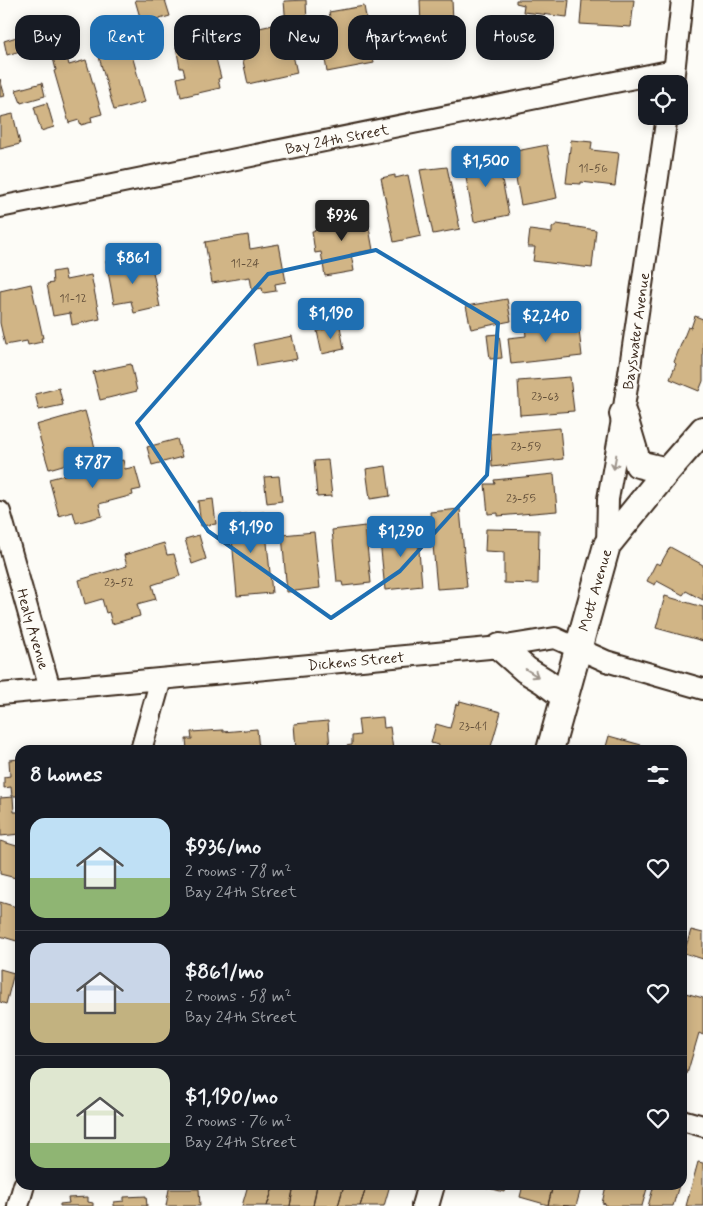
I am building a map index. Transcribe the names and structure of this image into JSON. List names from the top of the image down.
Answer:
{
  "streets": {
    "street": [
      "Bay 24th Street",
      "Bayswater Avenue",
      "Mott Avenue",
      "Healy Avenue",
      "Dickens Street"
    ]
  },
  "crossings": [
    ["Bayswater Avenue", "Mott Avenue"],
    ["Mott Avenue", "Dickens Street"],
    ["Healy Avenue", "Dickens Street"]
  ],
  "house_numbers": [
    "11-56",
    "11-24",
    "11-12",
    "23-63",
    "23-59",
    "23-55",
    "23-52",
    "23-41"
  ],
  "page": {
    "chip": [
      "Buy",
      "Rent",
      "Filters",
      "New",
      "Apartment",
      "House"
    ],
    "price": [
      "$1,500",
      "$936",
      "$861",
      "$1,190",
      "$2,240",
      "$787",
      "$1,190",
      "$1,290"
    ],
    "heading": "8 homes",
    "list": [
      {
        "name": "$936/mo",
        "note": "2 rooms · 78 m² · Bay 24th Street"
      },
      {
        "name": "$861/mo",
        "note": "2 rooms · 58 m² · Bay 24th Street"
      },
      {
        "name": "$1,190/mo",
        "note": "2 rooms · 76 m² · Bay 24th Street"
      }
    ]
  }
}
